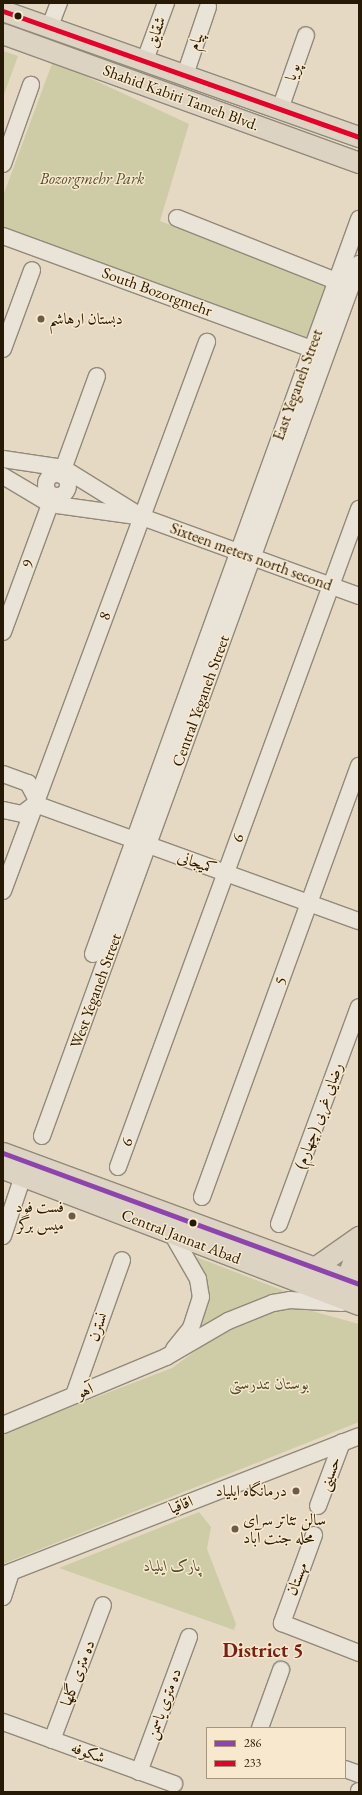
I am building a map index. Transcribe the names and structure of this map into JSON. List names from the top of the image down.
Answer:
{
  "streets": {
    "main road": ["Shahid Kabiri Tameh Blvd.", "Central Jannat Abad"],
    "street": [
      "شقایق",
      "پیام",
      "پویا",
      "South Bozorgmehr",
      "East Yeganeh Street",
      "Sixteen meters north second",
      "9",
      "8",
      "Central Yeganeh Street",
      "6",
      "کمیجانی",
      "5",
      "West Yeganeh Street",
      "رضایی غربی (چهارم)",
      "نسترن",
      "آهو",
      "حسینی",
      "اقاقیا",
      "مهستان",
      "ده متری گلها",
      "ده متری یاسمن",
      "شکوفه"
    ]
  },
  "crossings": [
    ["شقایق", "Shahid Kabiri Tameh Blvd."],
    ["پیام", "Shahid Kabiri Tameh Blvd."],
    ["پویا", "Shahid Kabiri Tameh Blvd."],
    ["South Bozorgmehr", "East Yeganeh Street"],
    ["East Yeganeh Street", "Sixteen meters north second"],
    ["East Yeganeh Street", "Central Yeganeh Street"],
    ["Sixteen meters north second", "9"],
    ["Sixteen meters north second", "8"],
    ["Sixteen meters north second", "Central Yeganeh Street"],
    ["Sixteen meters north second", "6"],
    ["8", "کمیجانی"],
    ["Central Yeganeh Street", "کمیجانی"],
    ["Central Yeganeh Street", "West Yeganeh Street"],
    ["6", "کمیجانی"],
    ["کمیجانی", "5"],
    ["کمیجانی", "West Yeganeh Street"],
    ["Central Jannat Abad", "آهو"],
    ["نسترن", "آهو"],
    ["حسینی", "اقاقیا"],
    ["ده متری گلها", "شکوفه"],
    ["ده متری یاسمن", "شکوفه"]
  ],
  "districts": ["District 5"],
  "parks": ["Bozorgmehr Park", "بوستان تندرستی", "پارک ایلیاد"],
  "places": [
    "دبستان ارهاشم",
    "فست فود میس برگر",
    "درمانگاه ایلیاد",
    "سالن تئاتر سرای محله جنت آباد"
  ],
  "lines": ["transit line 233", "transit line 286"],
  "legend": ["286", "233"]
}
